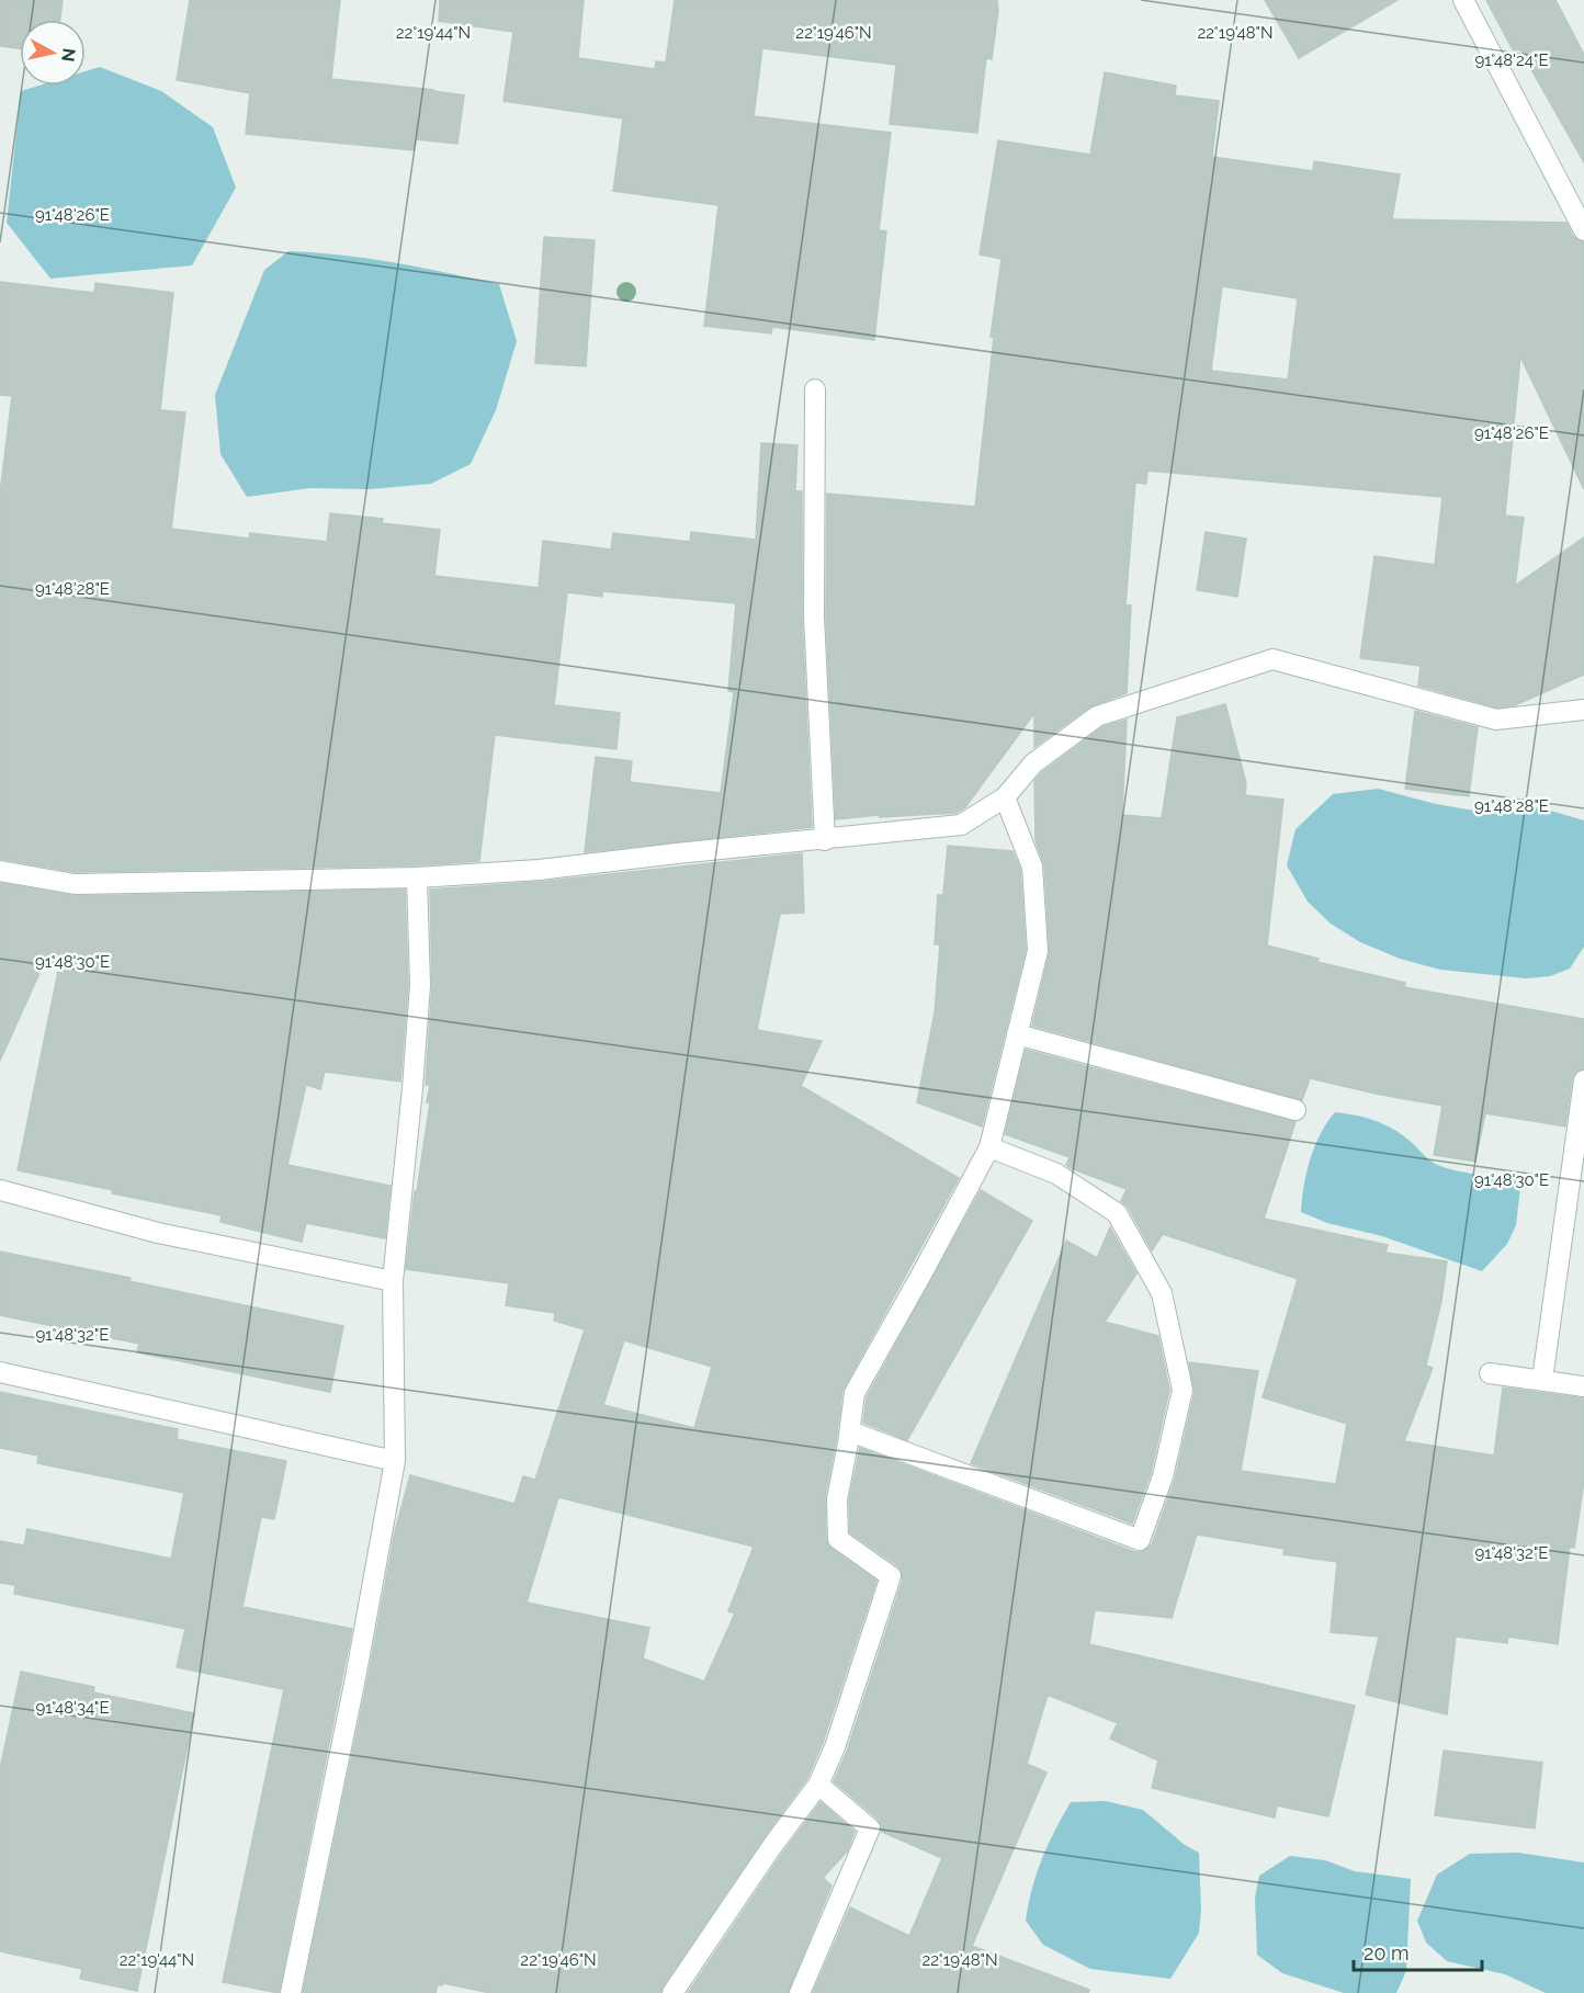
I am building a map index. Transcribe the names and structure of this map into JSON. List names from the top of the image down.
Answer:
{
  "scale_bar": "20 m",
  "north": "right",
  "coordinates": [
    "22°19'44\"N",
    "22°19'46\"N",
    "22°19'48\"N",
    "91°48'24\"E",
    "91°48'26\"E",
    "91°48'28\"E",
    "91°48'30\"E",
    "91°48'32\"E",
    "91°48'34\"E"
  ]
}
